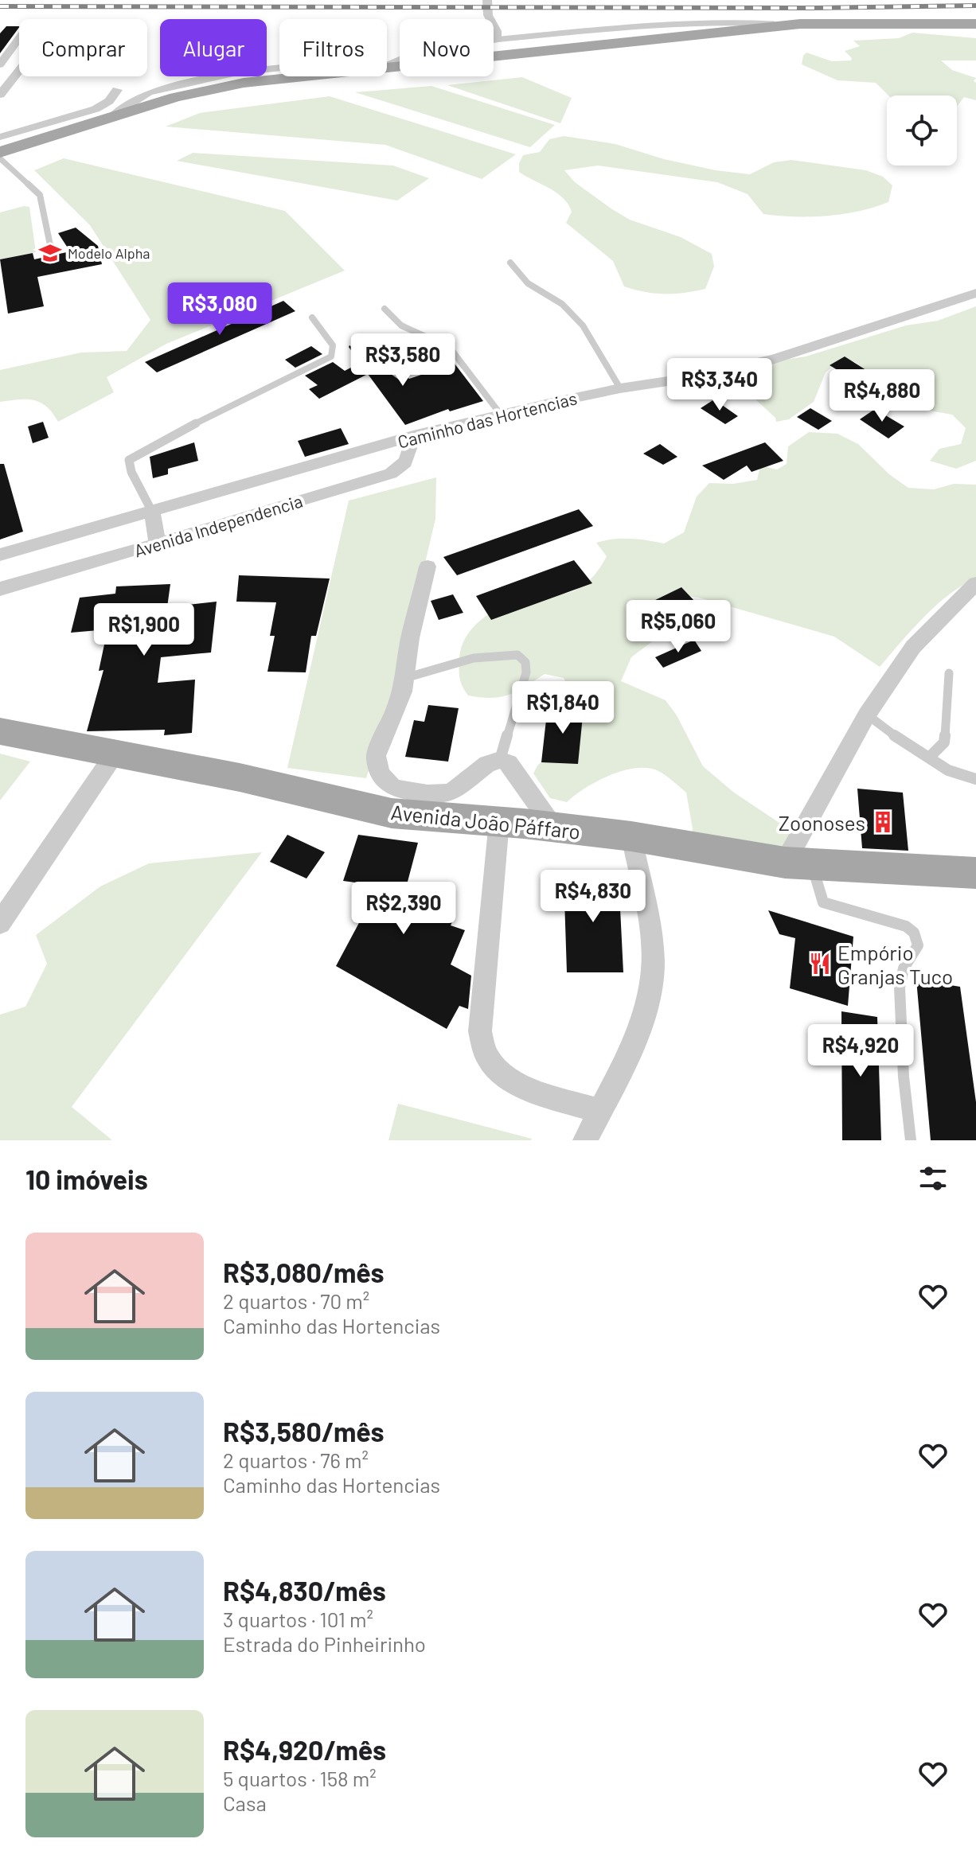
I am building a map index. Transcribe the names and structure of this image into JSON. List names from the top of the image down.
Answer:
{
  "streets": {
    "main road": ["Avenida João Páffaro"],
    "street": ["Caminho das Hortencias", "Avenida Independencia"]
  },
  "crossings": [
    ["Caminho das Hortencias", "Avenida Independencia"]
  ],
  "places": {
    "school or university": ["Modelo Alpha"],
    "building": ["Zoonoses"],
    "restaurant": ["Empório Granjas Tuco"]
  },
  "page": {
    "chip": [
      "Comprar",
      "Alugar",
      "Filtros",
      "Novo"
    ],
    "price": [
      "R$3,080",
      "R$3,580",
      "R$3,340",
      "R$4,880",
      "R$5,060",
      "R$1,900",
      "R$1,840",
      "R$4,830",
      "R$2,390",
      "R$4,920"
    ],
    "heading": "10 imóveis",
    "list": [
      {
        "name": "R$3,080/mês",
        "note": "2 quartos · 70 m² · Caminho das Hortencias"
      },
      {
        "name": "R$3,580/mês",
        "note": "2 quartos · 76 m² · Caminho das Hortencias"
      },
      {
        "name": "R$4,830/mês",
        "note": "3 quartos · 101 m² · Estrada do Pinheirinho"
      },
      {
        "name": "R$4,920/mês",
        "note": "5 quartos · 158 m² · Casa"
      }
    ]
  }
}
